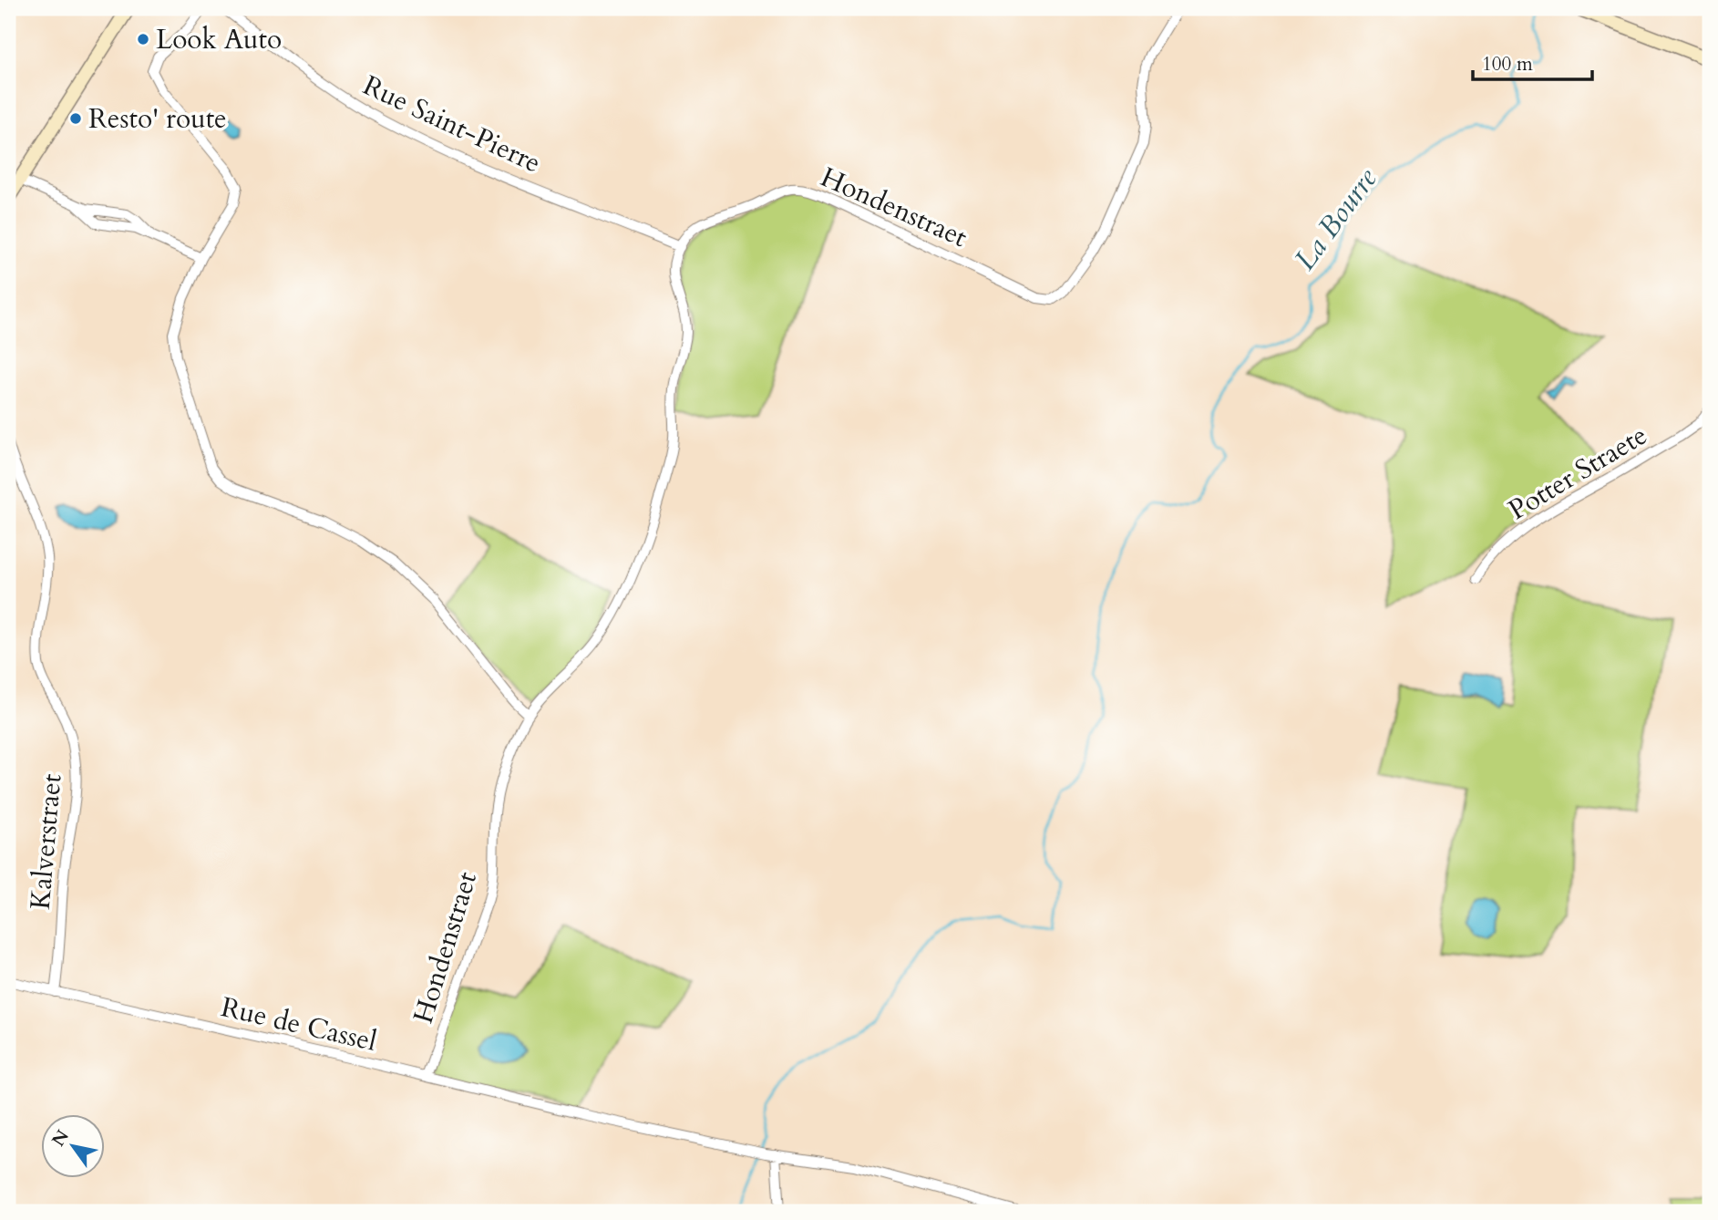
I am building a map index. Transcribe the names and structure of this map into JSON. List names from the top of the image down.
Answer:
{
  "streets": {
    "street": [
      "Rue Saint-Pierre",
      "Hondenstraet",
      "Potter Straete",
      "Kalverstraet",
      "Rue de Cassel"
    ]
  },
  "crossings": [
    ["Rue Saint-Pierre", "Hondenstraet"],
    ["Hondenstraet", "Rue de Cassel"],
    ["Kalverstraet", "Rue de Cassel"]
  ],
  "water": ["La Bourre"],
  "places": ["Look Auto", "Resto' route"],
  "scale_bar": "100 m",
  "north": "top left"
}
